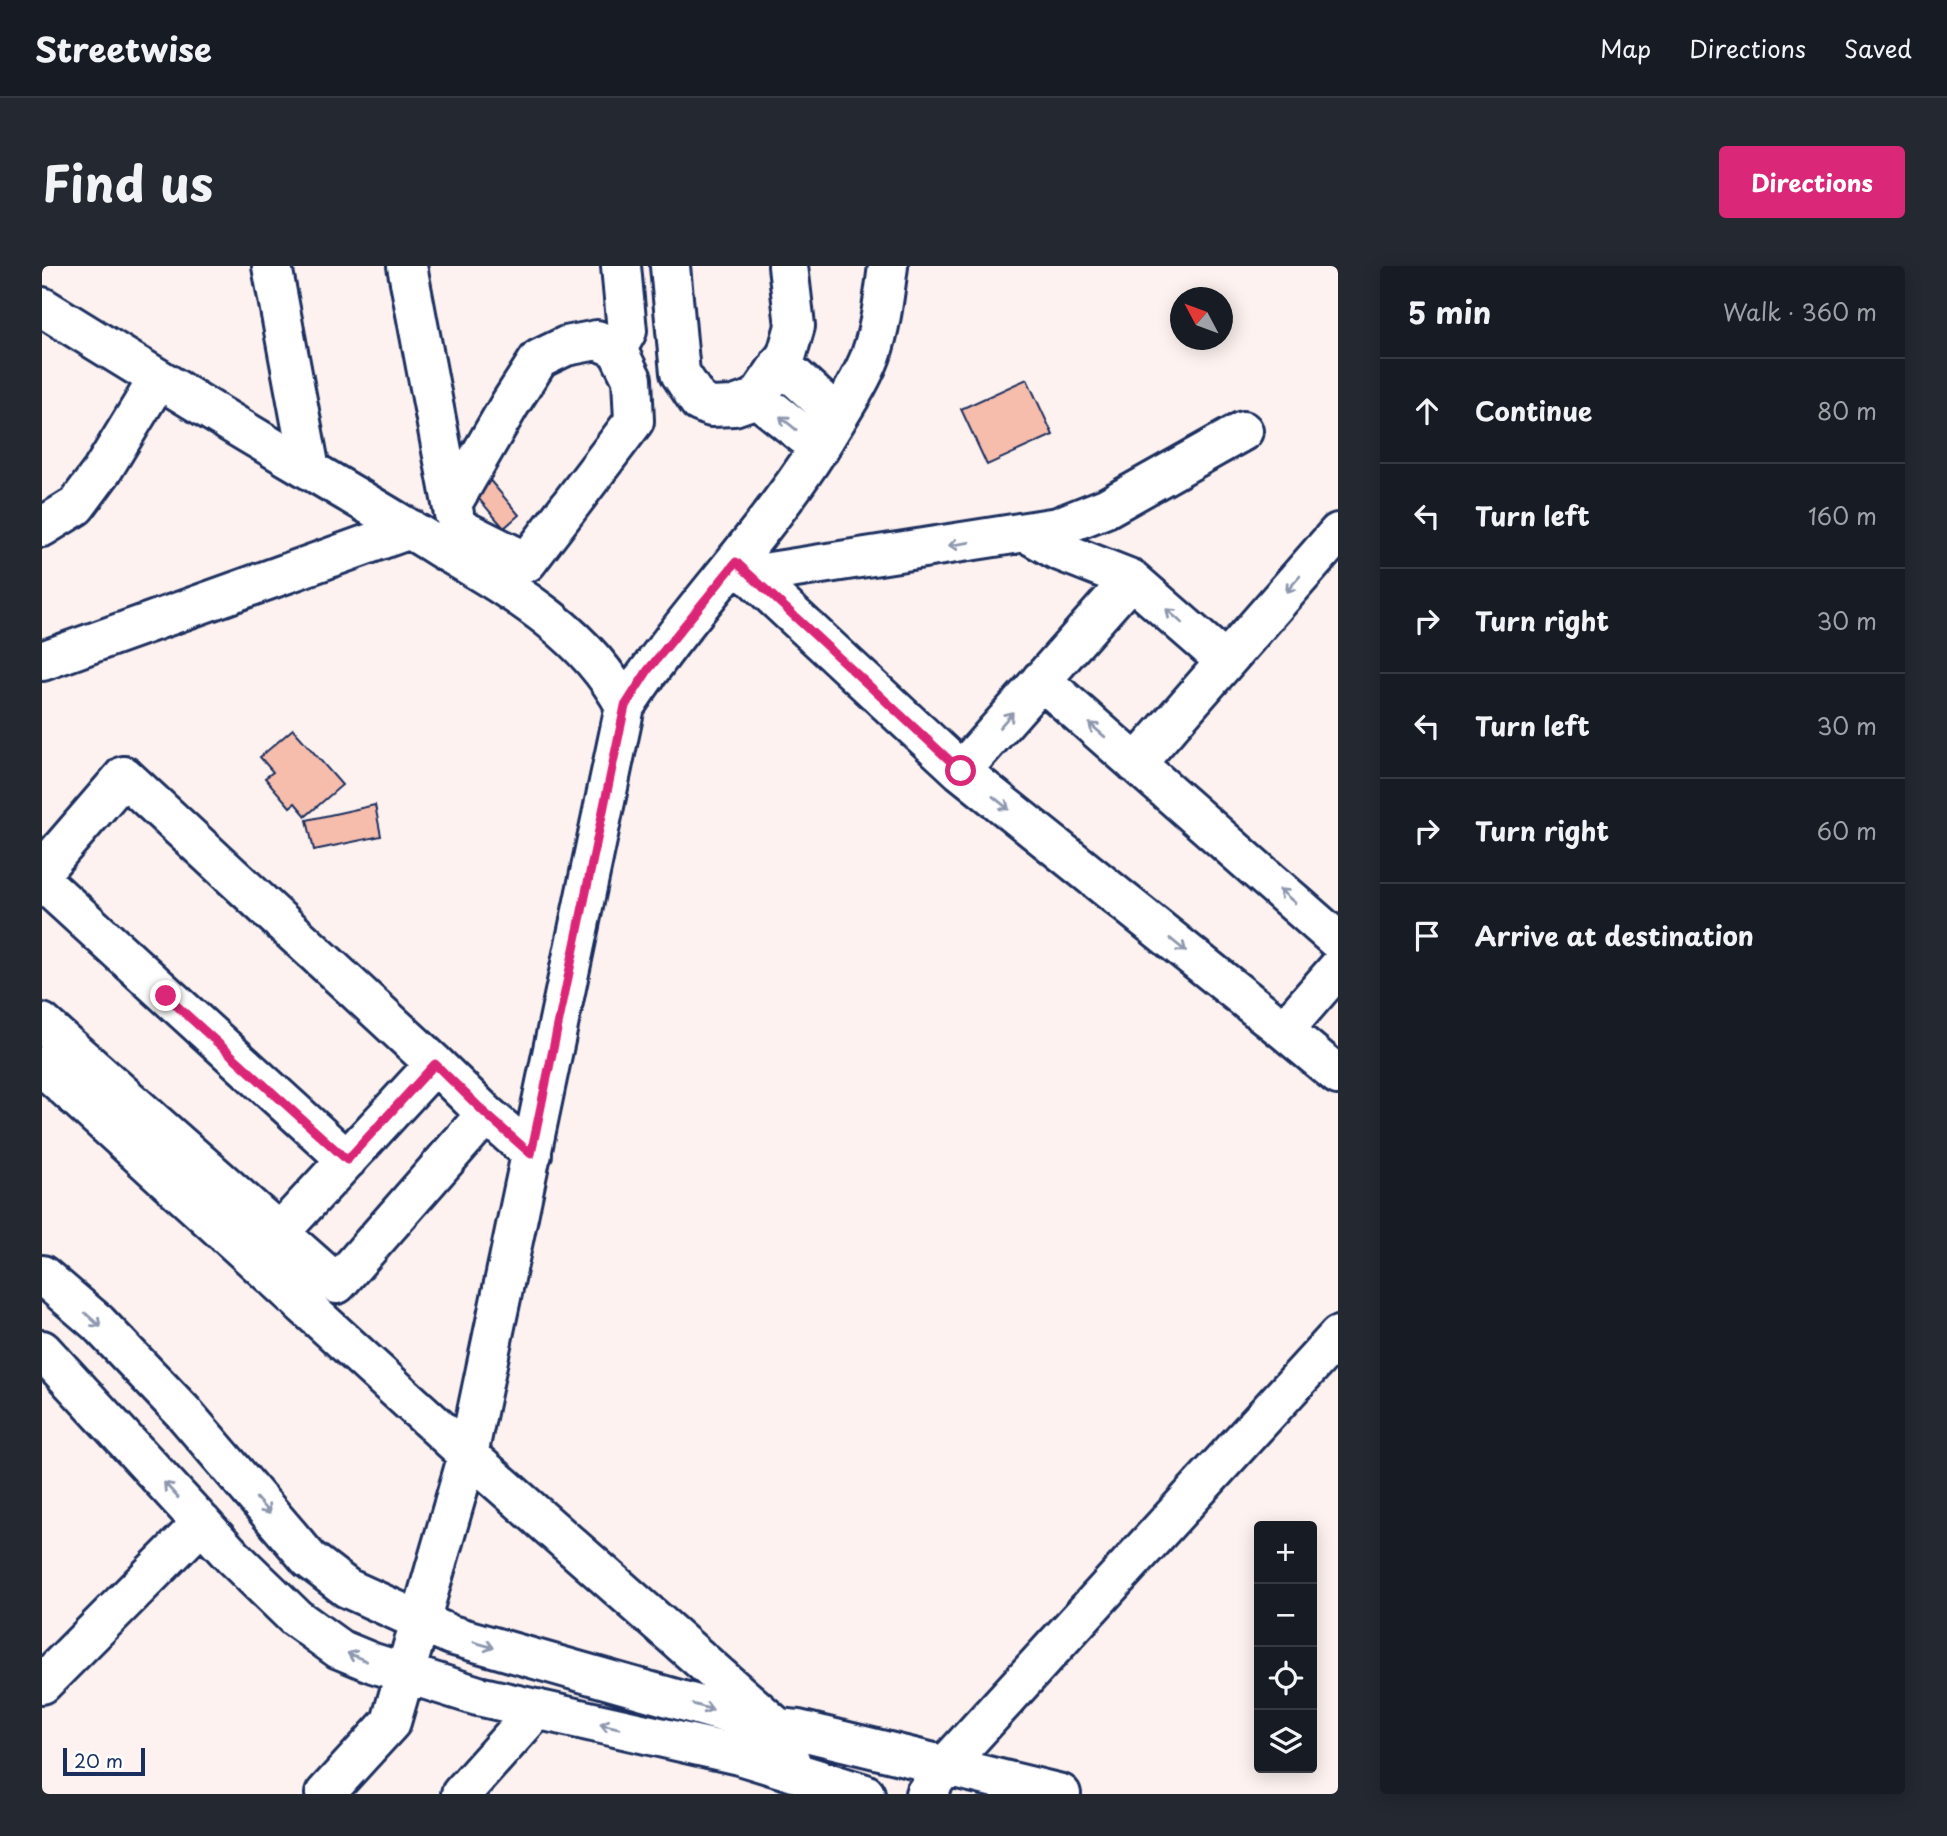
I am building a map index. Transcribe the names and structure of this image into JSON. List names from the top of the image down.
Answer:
{
  "scale_bar": "20 m",
  "north": "top left",
  "page": {
    "header": "Streetwise",
    "nav": ["Map", "Directions", "Saved"],
    "title": "Find us",
    "buttons": "Directions",
    "heading": ["5 min", "Walk · 360 m"],
    "list": [
      ["Continue", "80 m"],
      ["Turn left", "160 m"],
      ["Turn right", "30 m"],
      ["Turn left", "30 m"],
      ["Turn right", "60 m"],
      "Arrive at destination"
    ],
    "map_buttons": ["+", "−"],
    "scale": "20 m"
  }
}
